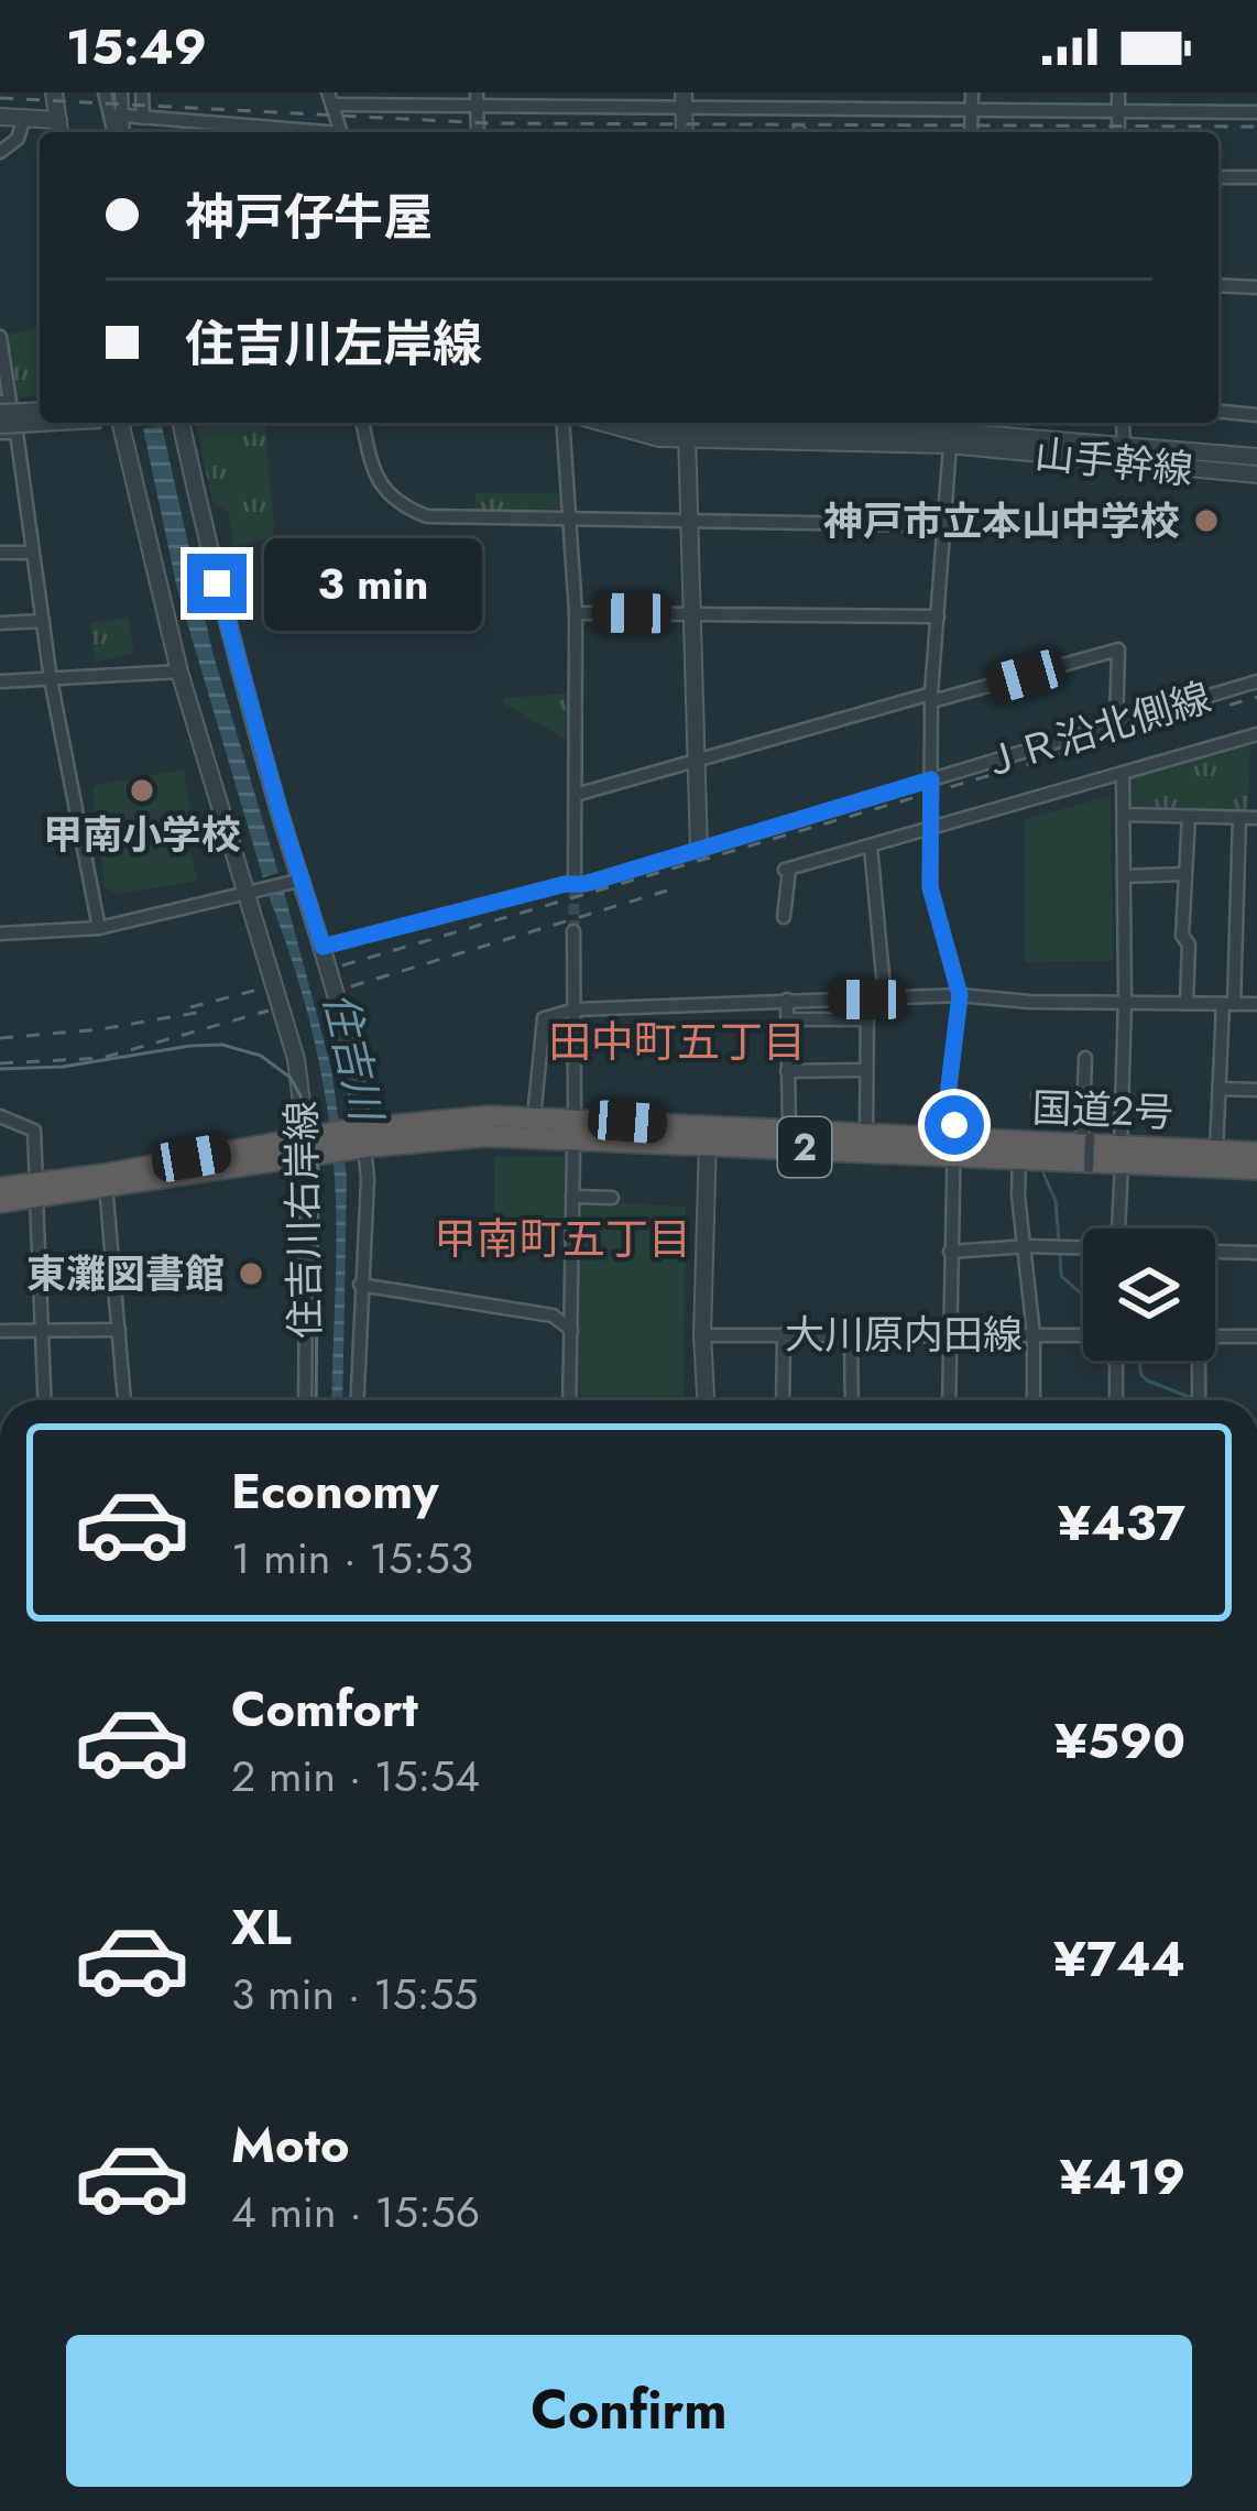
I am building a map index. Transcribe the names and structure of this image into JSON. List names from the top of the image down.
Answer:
{
  "streets": {
    "highway": ["国道2号", "2"],
    "street": [
      "山手幹線",
      "ＪＲ沿北側線",
      "住吉川右岸線",
      "大川原内田線"
    ]
  },
  "crossings": [
    ["国道2号", "住吉川右岸線"]
  ],
  "districts": ["田中町五丁目", "甲南町五丁目"],
  "water": ["住吉川"],
  "places": ["神戸市立本山中学校", "甲南小学校", "東灘図書館"],
  "page": {
    "status": "15:49",
    "banner": ["神戸仔牛屋", "住吉川左岸線"],
    "bubble": "3 min",
    "list": [
      {
        "name": "Economy",
        "note": "1 min · 15:53",
        "value": "¥437"
      },
      {
        "name": "Comfort",
        "note": "2 min · 15:54",
        "value": "¥590"
      },
      {
        "name": "XL",
        "note": "3 min · 15:55",
        "value": "¥744"
      },
      {
        "name": "Moto",
        "note": "4 min · 15:56",
        "value": "¥419"
      }
    ],
    "buttons": "Confirm"
  }
}
